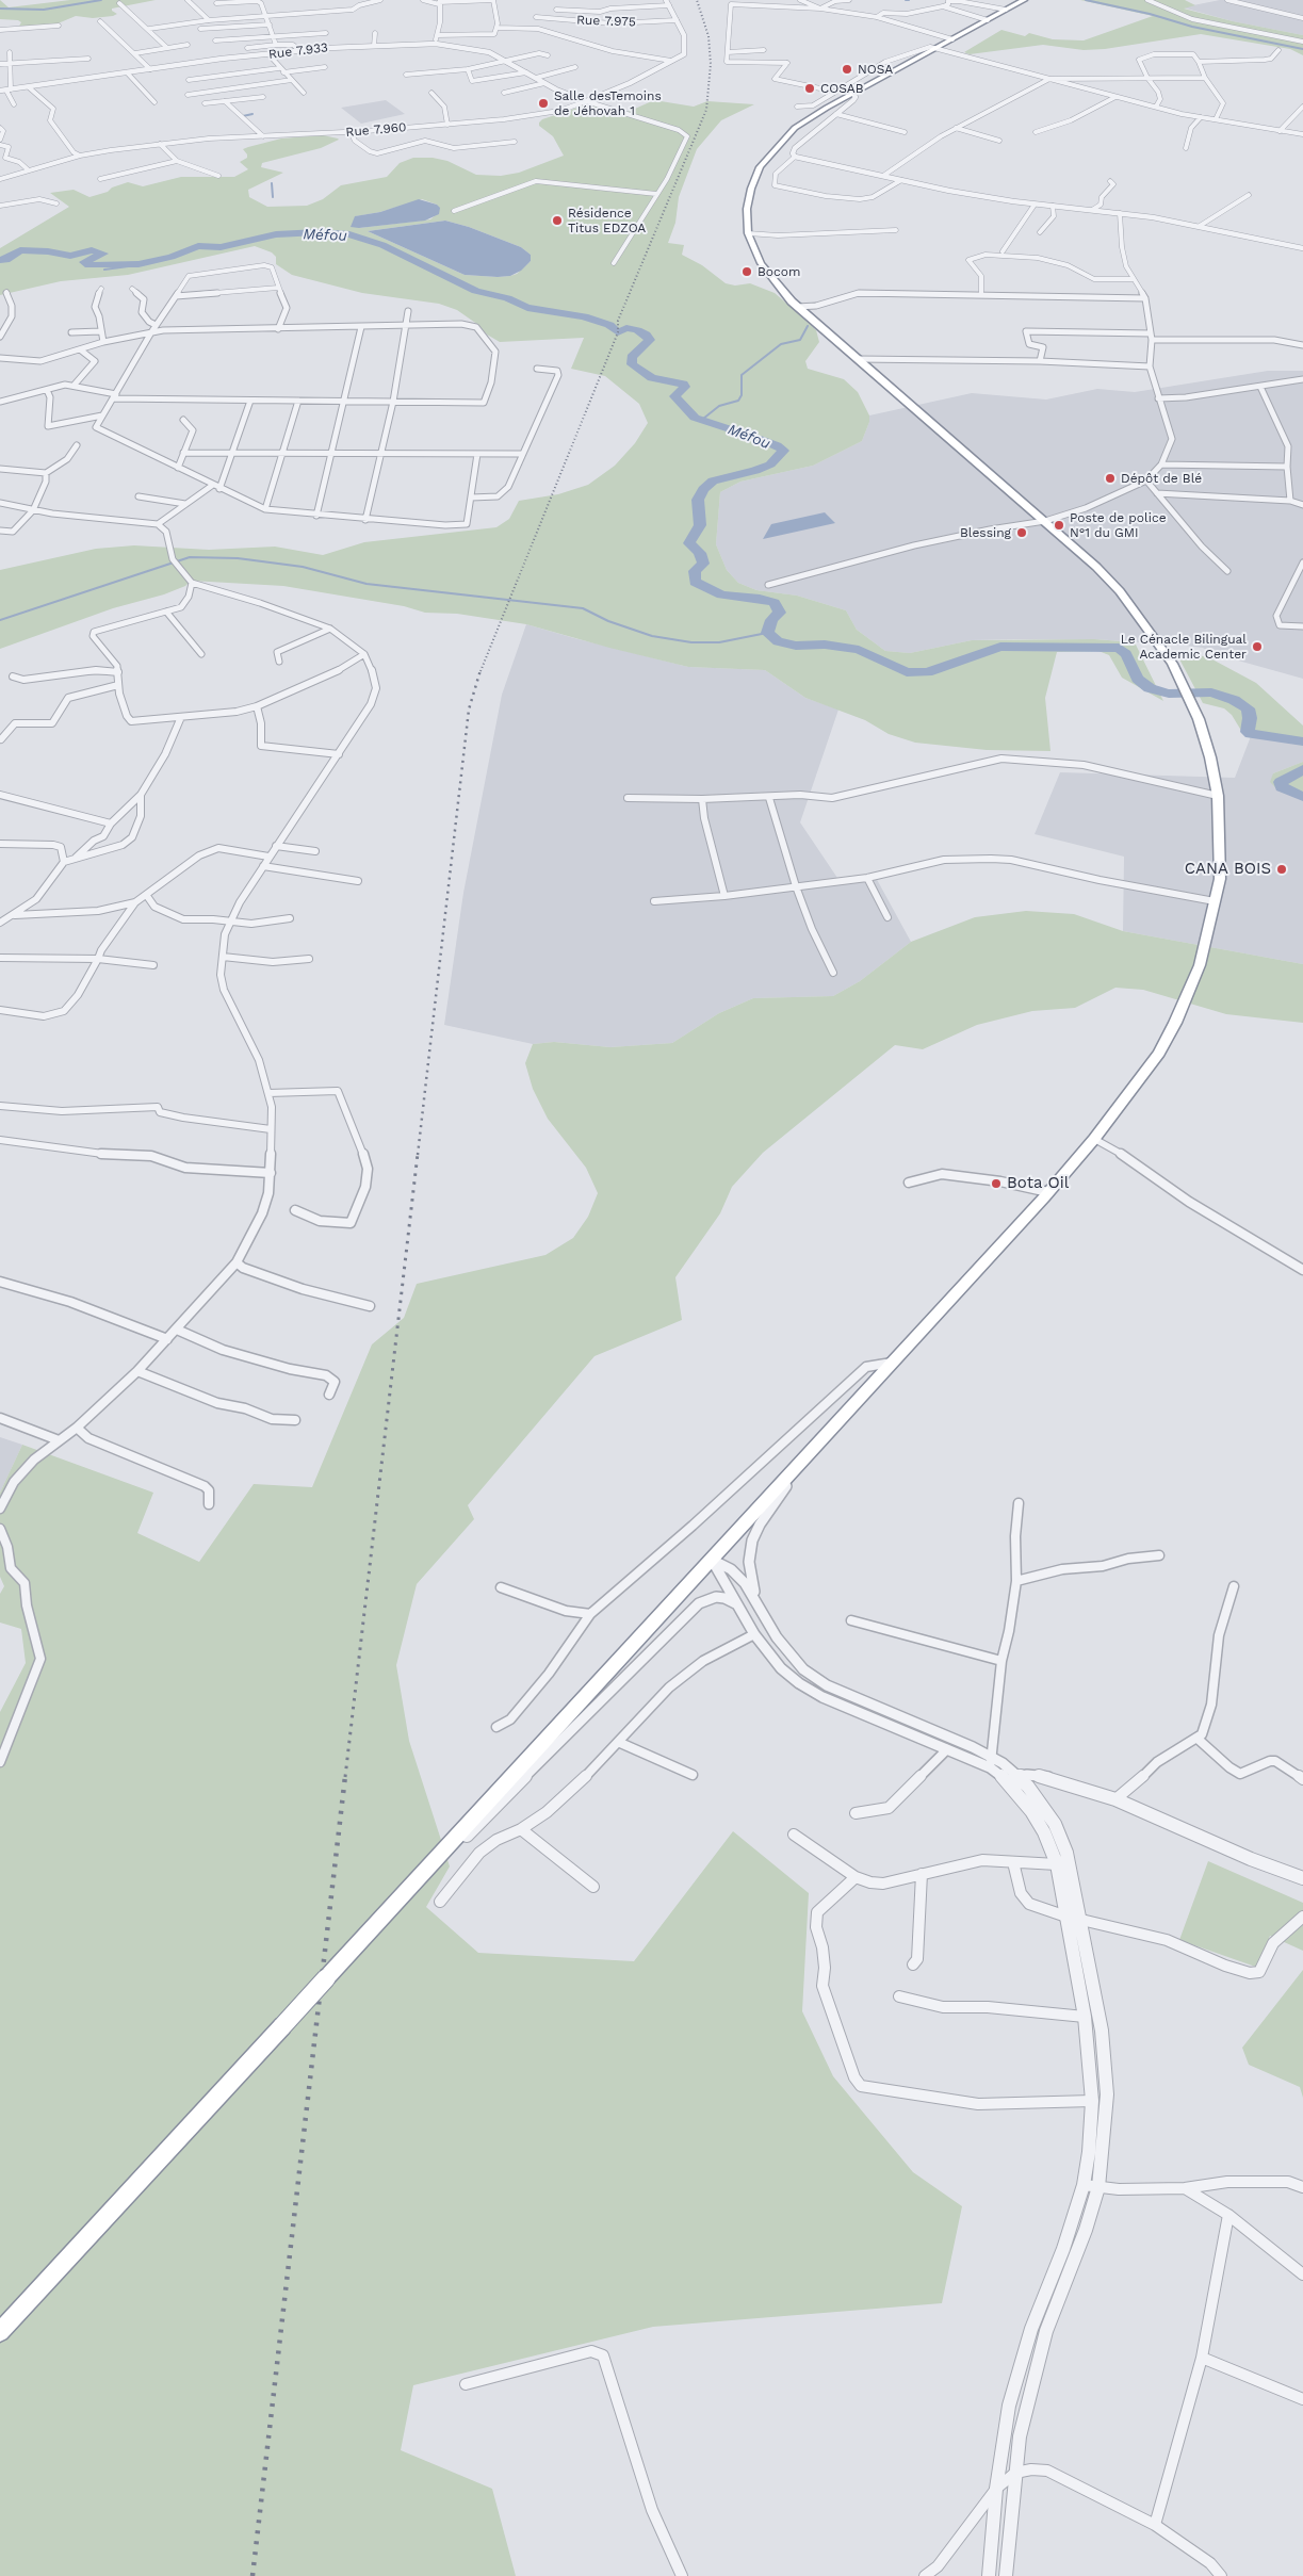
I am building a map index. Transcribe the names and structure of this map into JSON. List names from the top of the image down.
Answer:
{
  "streets": {
    "street": ["Rue 7.975", "Rue 7.933", "Rue 7.960"]
  },
  "crossings": [
    ["Rue 7.975", "Rue 7.960"],
    ["Rue 7.933", "Rue 7.960"]
  ],
  "water": ["Méfou"],
  "places": [
    "NOSA",
    "COSAB",
    "Salle desTemoins de Jéhovah 1",
    "Résidence Titus EDZOA",
    "Bocom",
    "Dépôt de Blé",
    "Poste de police N°1 du GMI",
    "Blessing",
    "Le Cénacle Bilingual Academic Center",
    "CANA BOIS",
    "Bota Oil"
  ]
}
